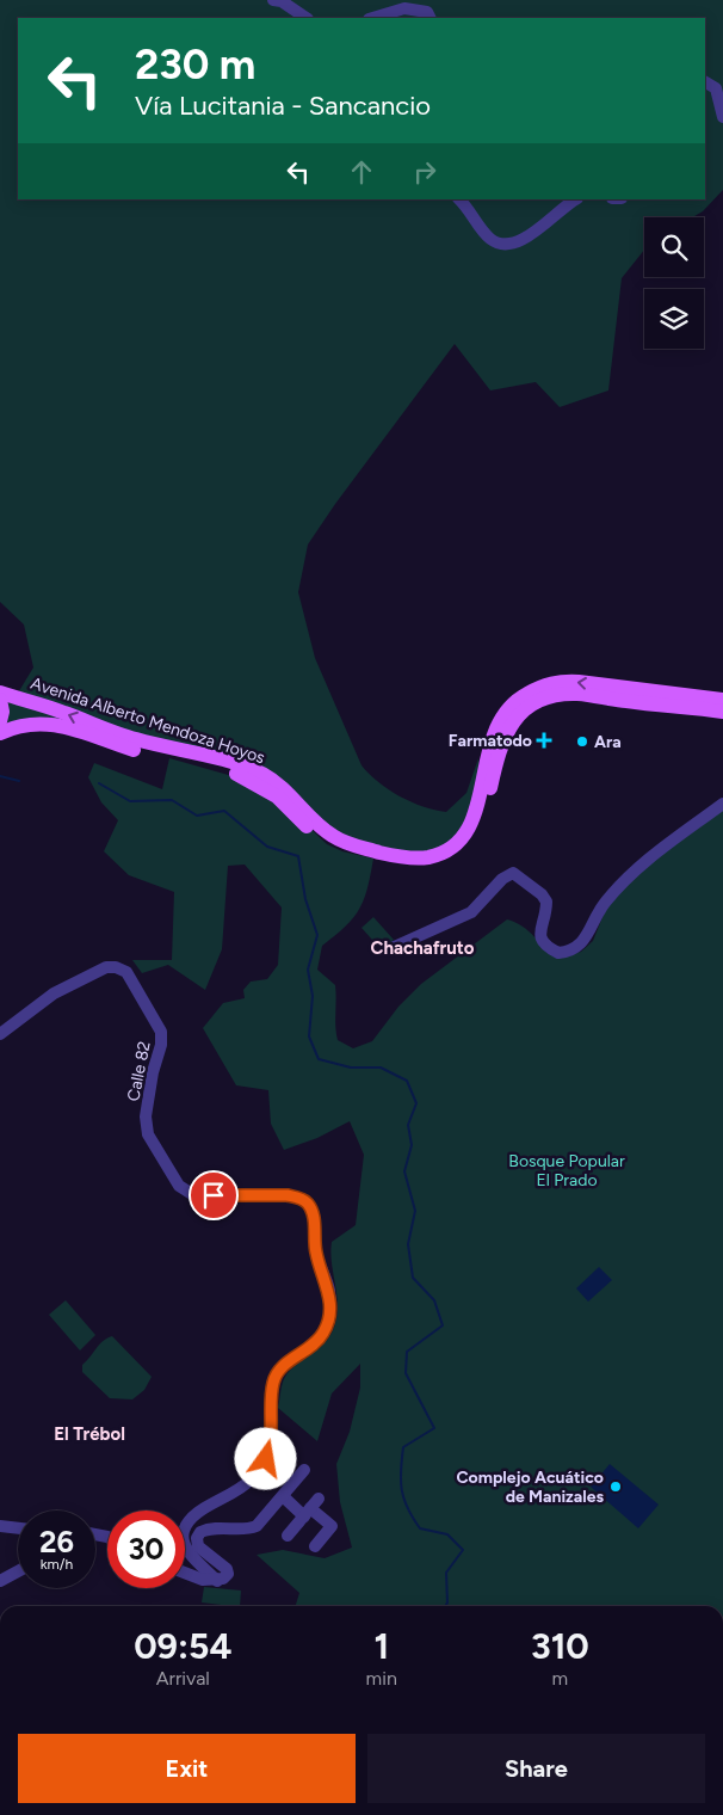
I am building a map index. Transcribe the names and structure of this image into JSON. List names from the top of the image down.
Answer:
{
  "streets": {
    "main road": ["Avenida Alberto Mendoza Hoyos"],
    "street": ["Calle 82"]
  },
  "one_way": ["Avenida Alberto Mendoza Hoyos"],
  "districts": ["Chachafruto", "El Trébol"],
  "parks": ["Bosque Popular El Prado"],
  "places": {
    "health": ["Farmatodo"],
    "other": ["Ara", "Complejo Acuático de Manizales"]
  },
  "page": {
    "turn": ["230 m", "Vía Lucitania - Sancancio"],
    "speed": "26 km/h",
    "limit": "30",
    "eta": [
      "09:54",
      "Arrival",
      "1",
      "min",
      "310",
      "m"
    ],
    "buttons": ["Exit", "Share"]
  }
}
